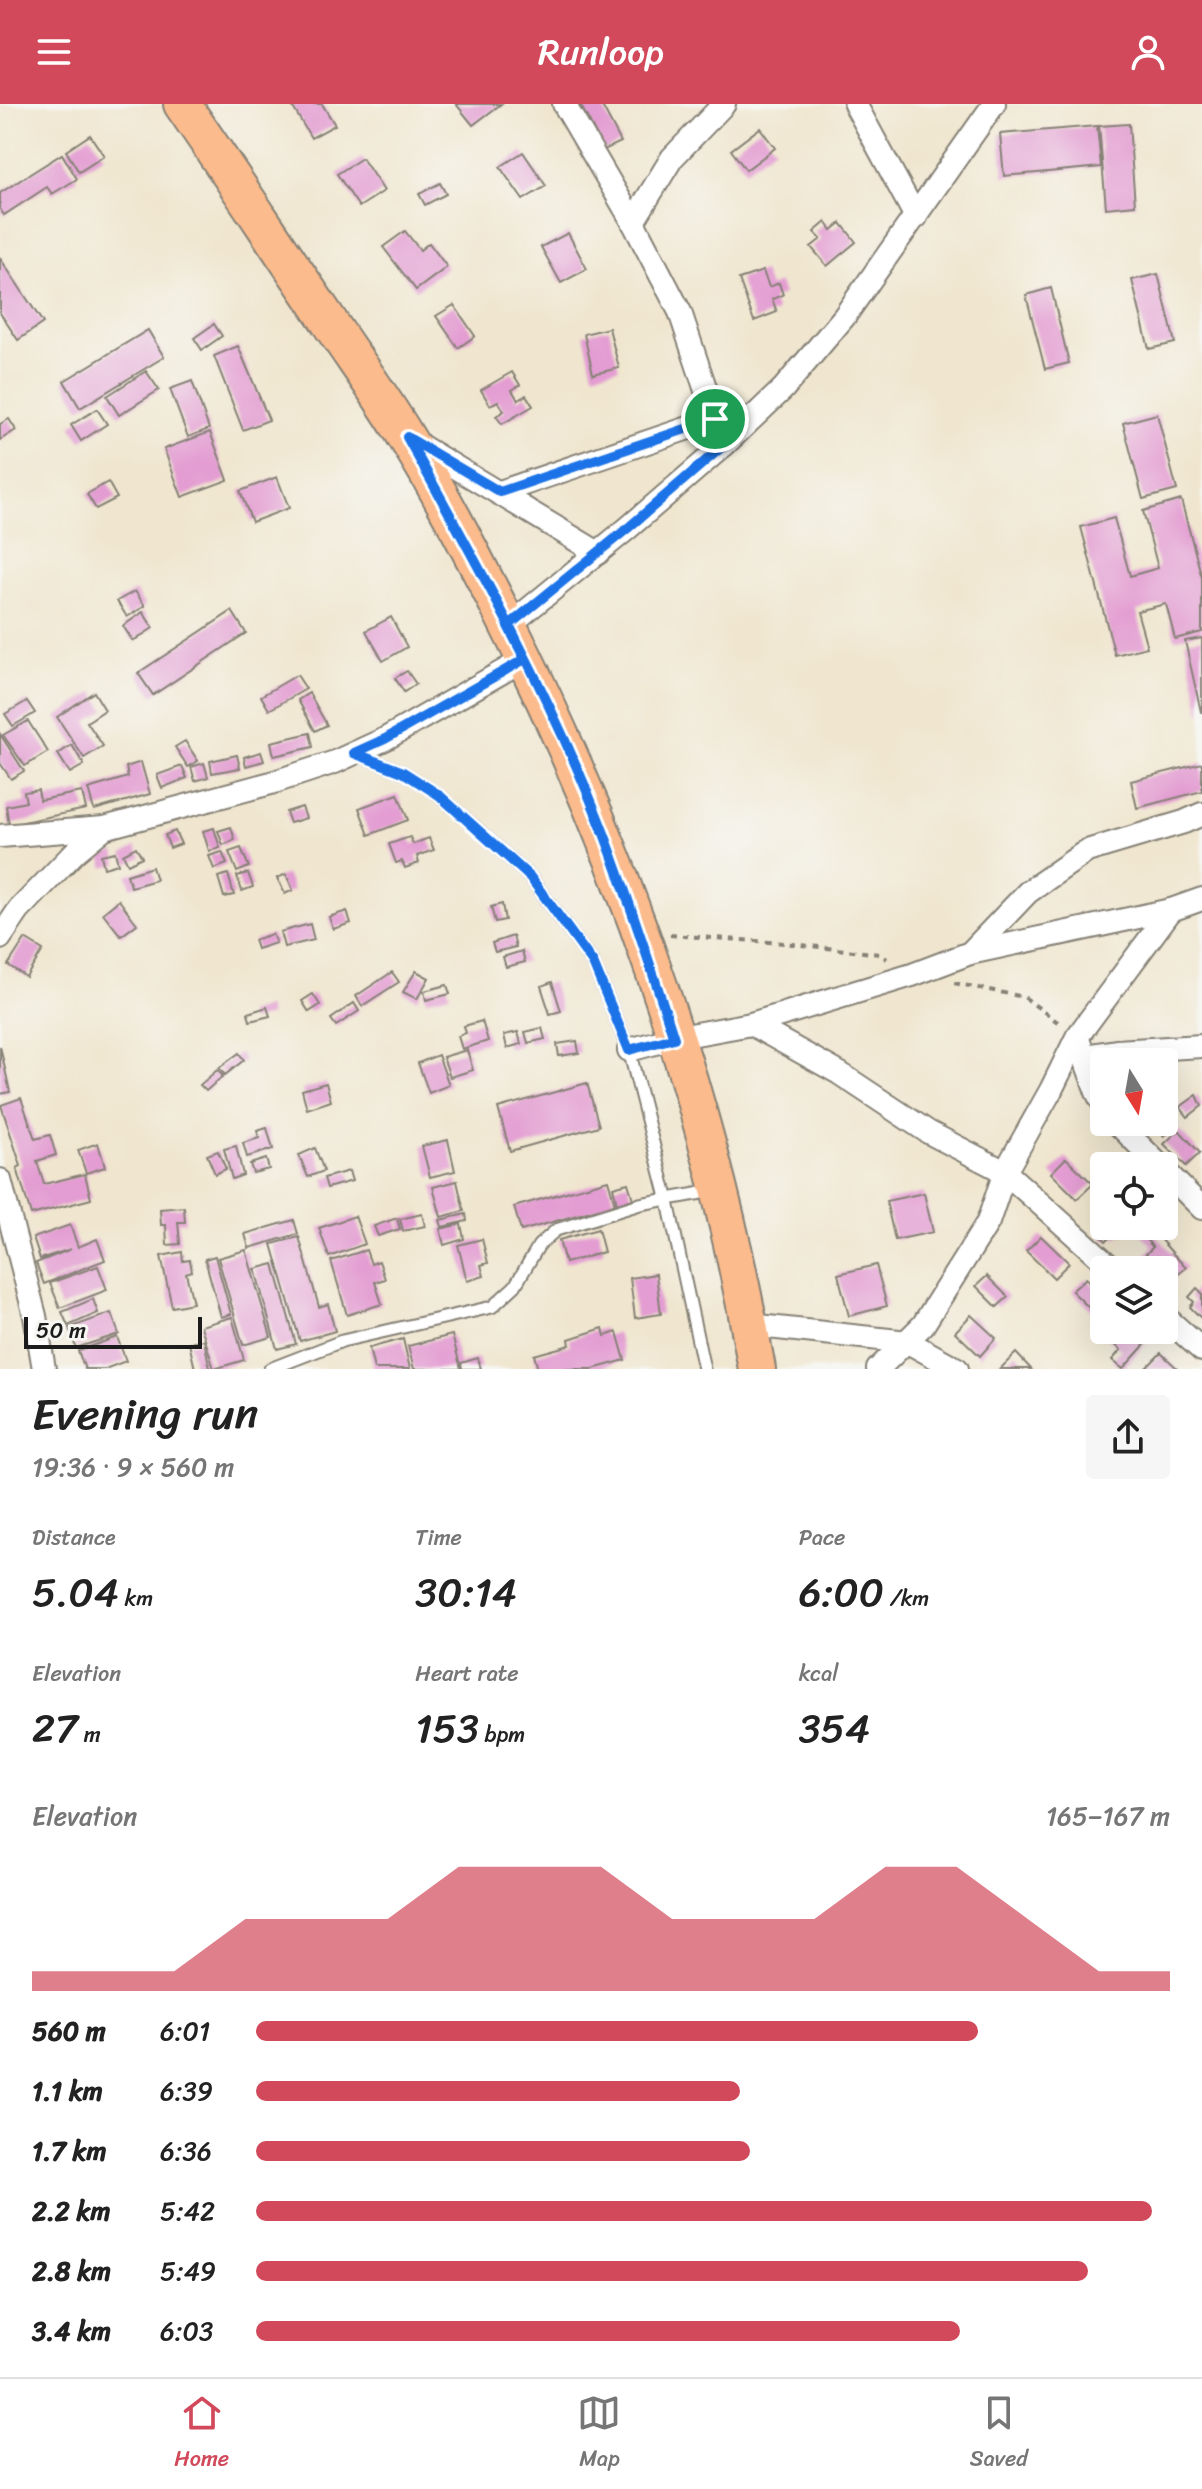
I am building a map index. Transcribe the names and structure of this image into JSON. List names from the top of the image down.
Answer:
{
  "scale_bar": "50 m",
  "north": "bottom",
  "page": {
    "header": "Runloop",
    "scale": "50 m",
    "heading": ["Evening run", "19:36 · 9 × 560 m"],
    "stats": [
      ["Distance", "5.04 km"],
      ["Time", "30:14"],
      ["Pace", "6:00 /km"],
      ["Elevation", "27 m"],
      ["Heart rate", "153 bpm"],
      ["kcal", "354"]
    ],
    "chart": ["Elevation", "165–167 m"],
    "list": [
      {
        "name": "560 m",
        "note": "6:01"
      },
      {
        "name": "1.1 km",
        "note": "6:39"
      },
      {
        "name": "1.7 km",
        "note": "6:36"
      },
      {
        "name": "2.2 km",
        "note": "5:42"
      },
      {
        "name": "2.8 km",
        "note": "5:49"
      },
      {
        "name": "3.4 km",
        "note": "6:03"
      }
    ],
    "tabs": ["Home", "Map", "Saved"]
  }
}
